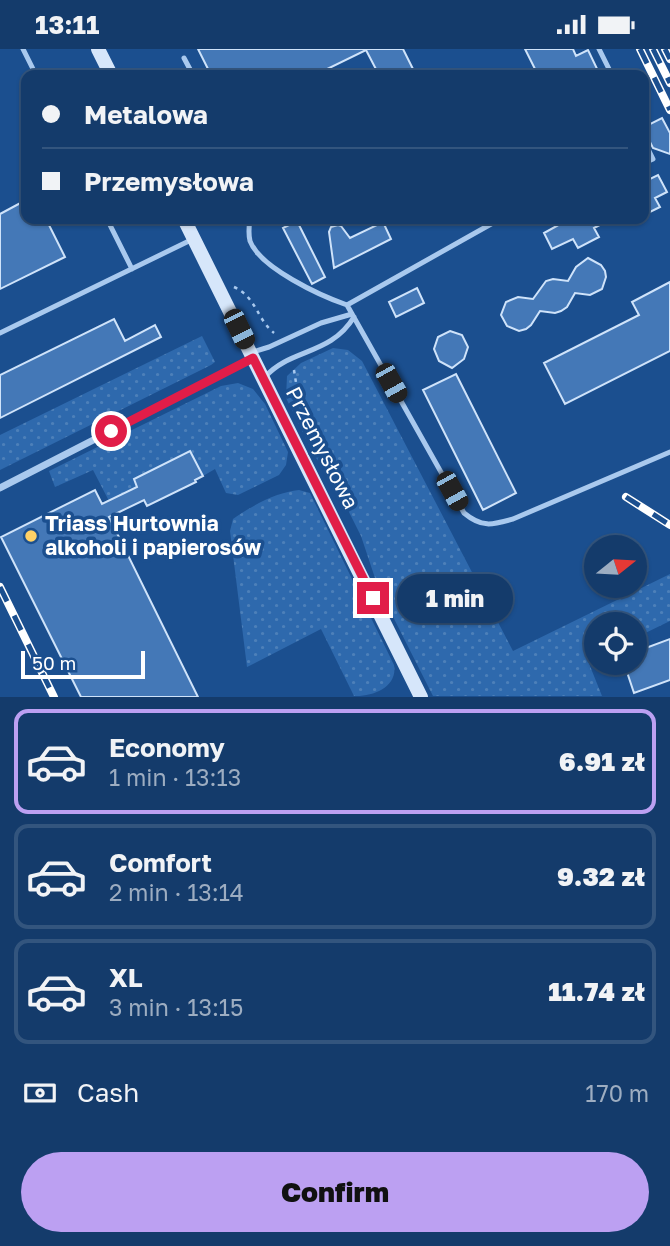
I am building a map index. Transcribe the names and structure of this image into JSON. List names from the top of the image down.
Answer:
{
  "streets": {
    "street": ["Przemysłowa"]
  },
  "places": ["Triass Hurtownia alkoholi i papierosów"],
  "scale_bar": "50 m",
  "north": "right",
  "page": {
    "status": "13:11",
    "banner": ["Metalowa", "Przemysłowa"],
    "bubble": "1 min",
    "scale": "50 m",
    "list": [
      {
        "name": "Economy",
        "note": "1 min · 13:13",
        "value": "6.91 zł"
      },
      {
        "name": "Comfort",
        "note": "2 min · 13:14",
        "value": "9.32 zł"
      },
      {
        "name": "XL",
        "note": "3 min · 13:15",
        "value": "11.74 zł"
      }
    ],
    "pay": ["Cash", "170 m"],
    "buttons": "Confirm"
  }
}
